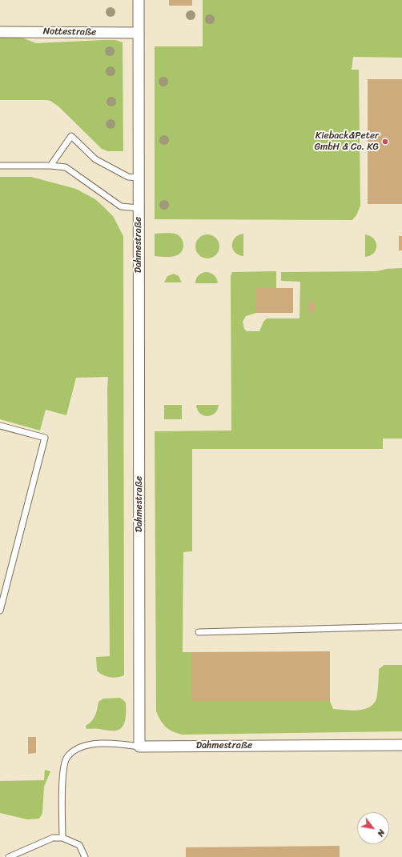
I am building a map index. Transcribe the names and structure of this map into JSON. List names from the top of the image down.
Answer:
{
  "streets": {
    "street": ["Nottestraße", "Dahmestraße"]
  },
  "crossings": [
    ["Nottestraße", "Dahmestraße"]
  ],
  "places": ["Kieback&Peter GmbH & Co. KG"],
  "north": "bottom right"
}
